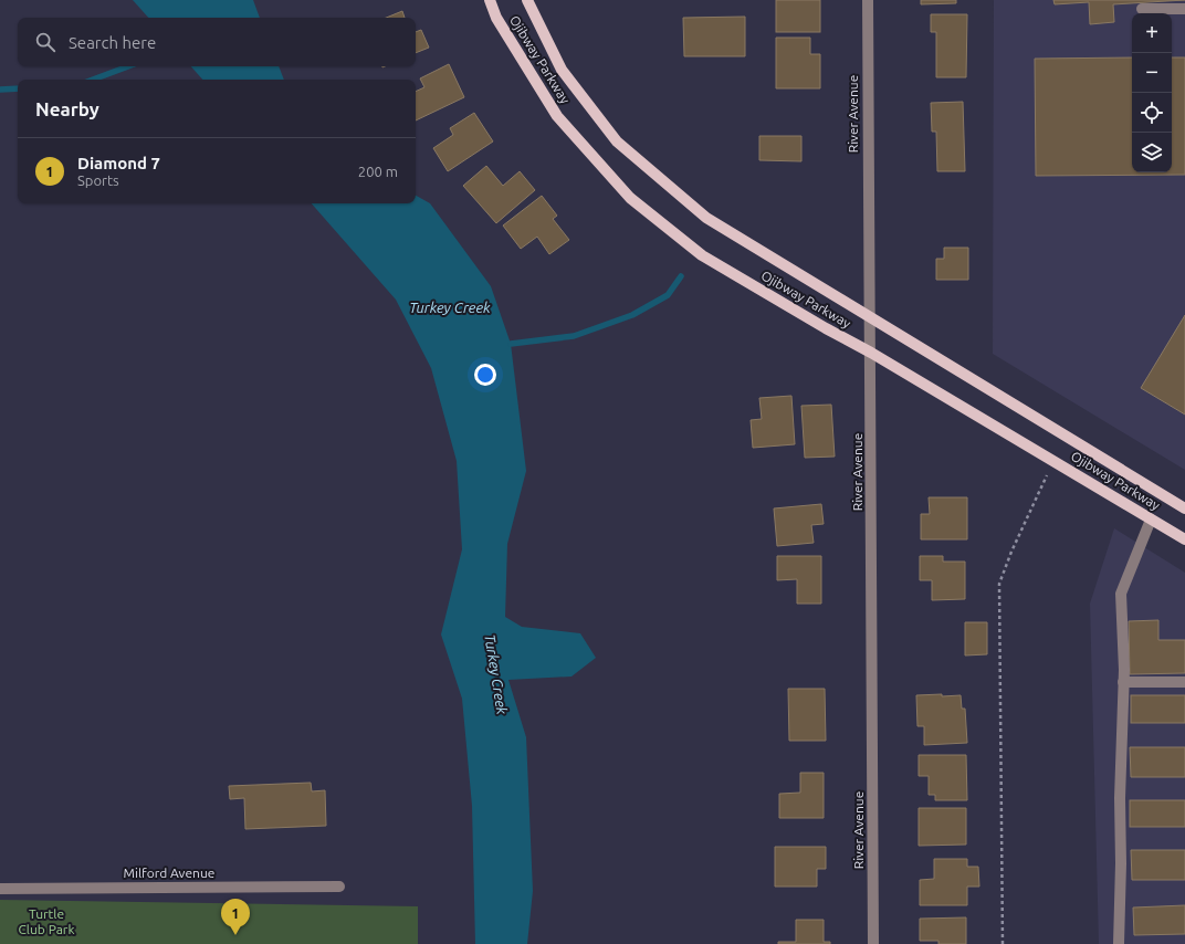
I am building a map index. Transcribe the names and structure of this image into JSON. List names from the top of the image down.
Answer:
{
  "streets": {
    "main road": ["Ojibway Parkway"],
    "street": ["River Avenue", "Milford Avenue"]
  },
  "crossings": [
    ["Ojibway Parkway", "River Avenue"]
  ],
  "water": ["Turkey Creek"],
  "parks": ["Turtle Club Park"],
  "page": {
    "map_buttons": ["+", "−"],
    "search": "Search here",
    "heading": "Nearby",
    "list": [
      {
        "mark": "1",
        "name": "Diamond 7",
        "note": "Sports",
        "value": "200 m"
      }
    ],
    "pins": "1"
  }
}
